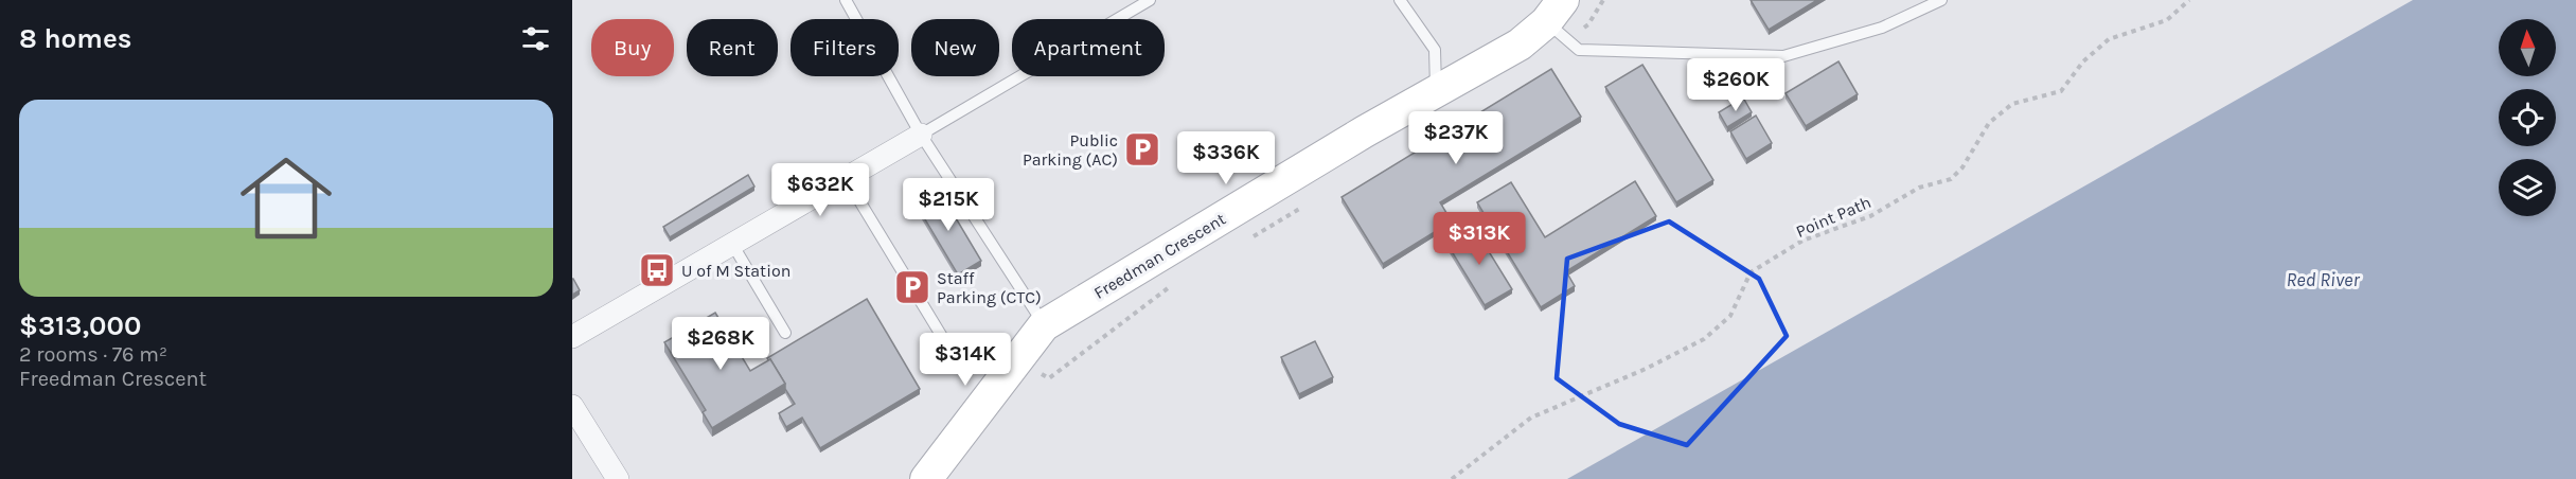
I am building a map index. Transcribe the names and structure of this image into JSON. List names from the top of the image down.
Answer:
{
  "streets": {
    "street": ["Freedman Crescent"],
    "path": ["Point Path"]
  },
  "water": ["Red River"],
  "places": {
    "parking": ["Public Parking (AC)", "Staff Parking (CTC)"],
    "bus stop": ["U of M Station"]
  },
  "north": "top",
  "page": {
    "heading": "8 homes",
    "chip": [
      "Buy",
      "Rent",
      "Filters",
      "New",
      "Apartment"
    ],
    "price": [
      "$260K",
      "$237K",
      "$336K",
      "$632K",
      "$215K",
      "$313K",
      "$268K",
      "$314K"
    ],
    "list": [
      {
        "name": "$313,000",
        "note": "2 rooms · 76 m² · Freedman Crescent"
      }
    ]
  }
}
